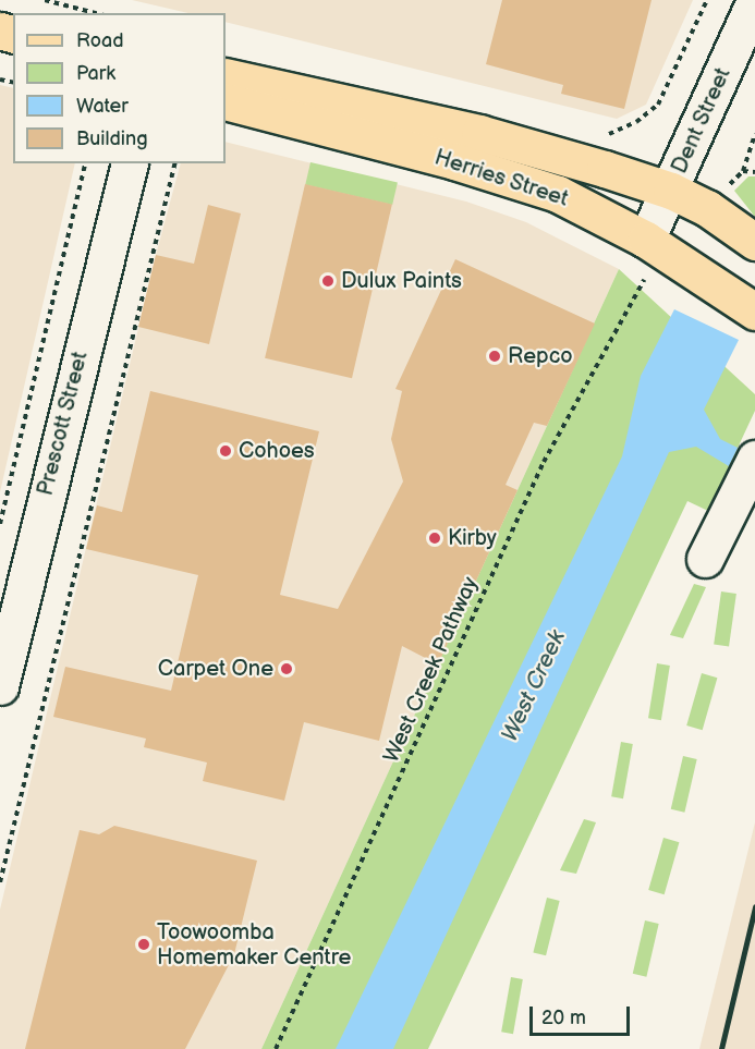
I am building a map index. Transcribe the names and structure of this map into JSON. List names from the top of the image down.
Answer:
{
  "streets": {
    "main road": ["Herries Street"],
    "street": ["Dent Street", "Prescott Street"],
    "path": ["West Creek Pathway"]
  },
  "crossings": [
    ["Dent Street", "Herries Street"]
  ],
  "water": ["West Creek"],
  "places": [
    "Dulux Paints",
    "Repco",
    "Cohoes",
    "Kirby",
    "Carpet One",
    "Toowoomba Homemaker Centre"
  ],
  "legend": [
    "Road",
    "Park",
    "Water",
    "Building"
  ],
  "scale_bar": "20 m"
}
